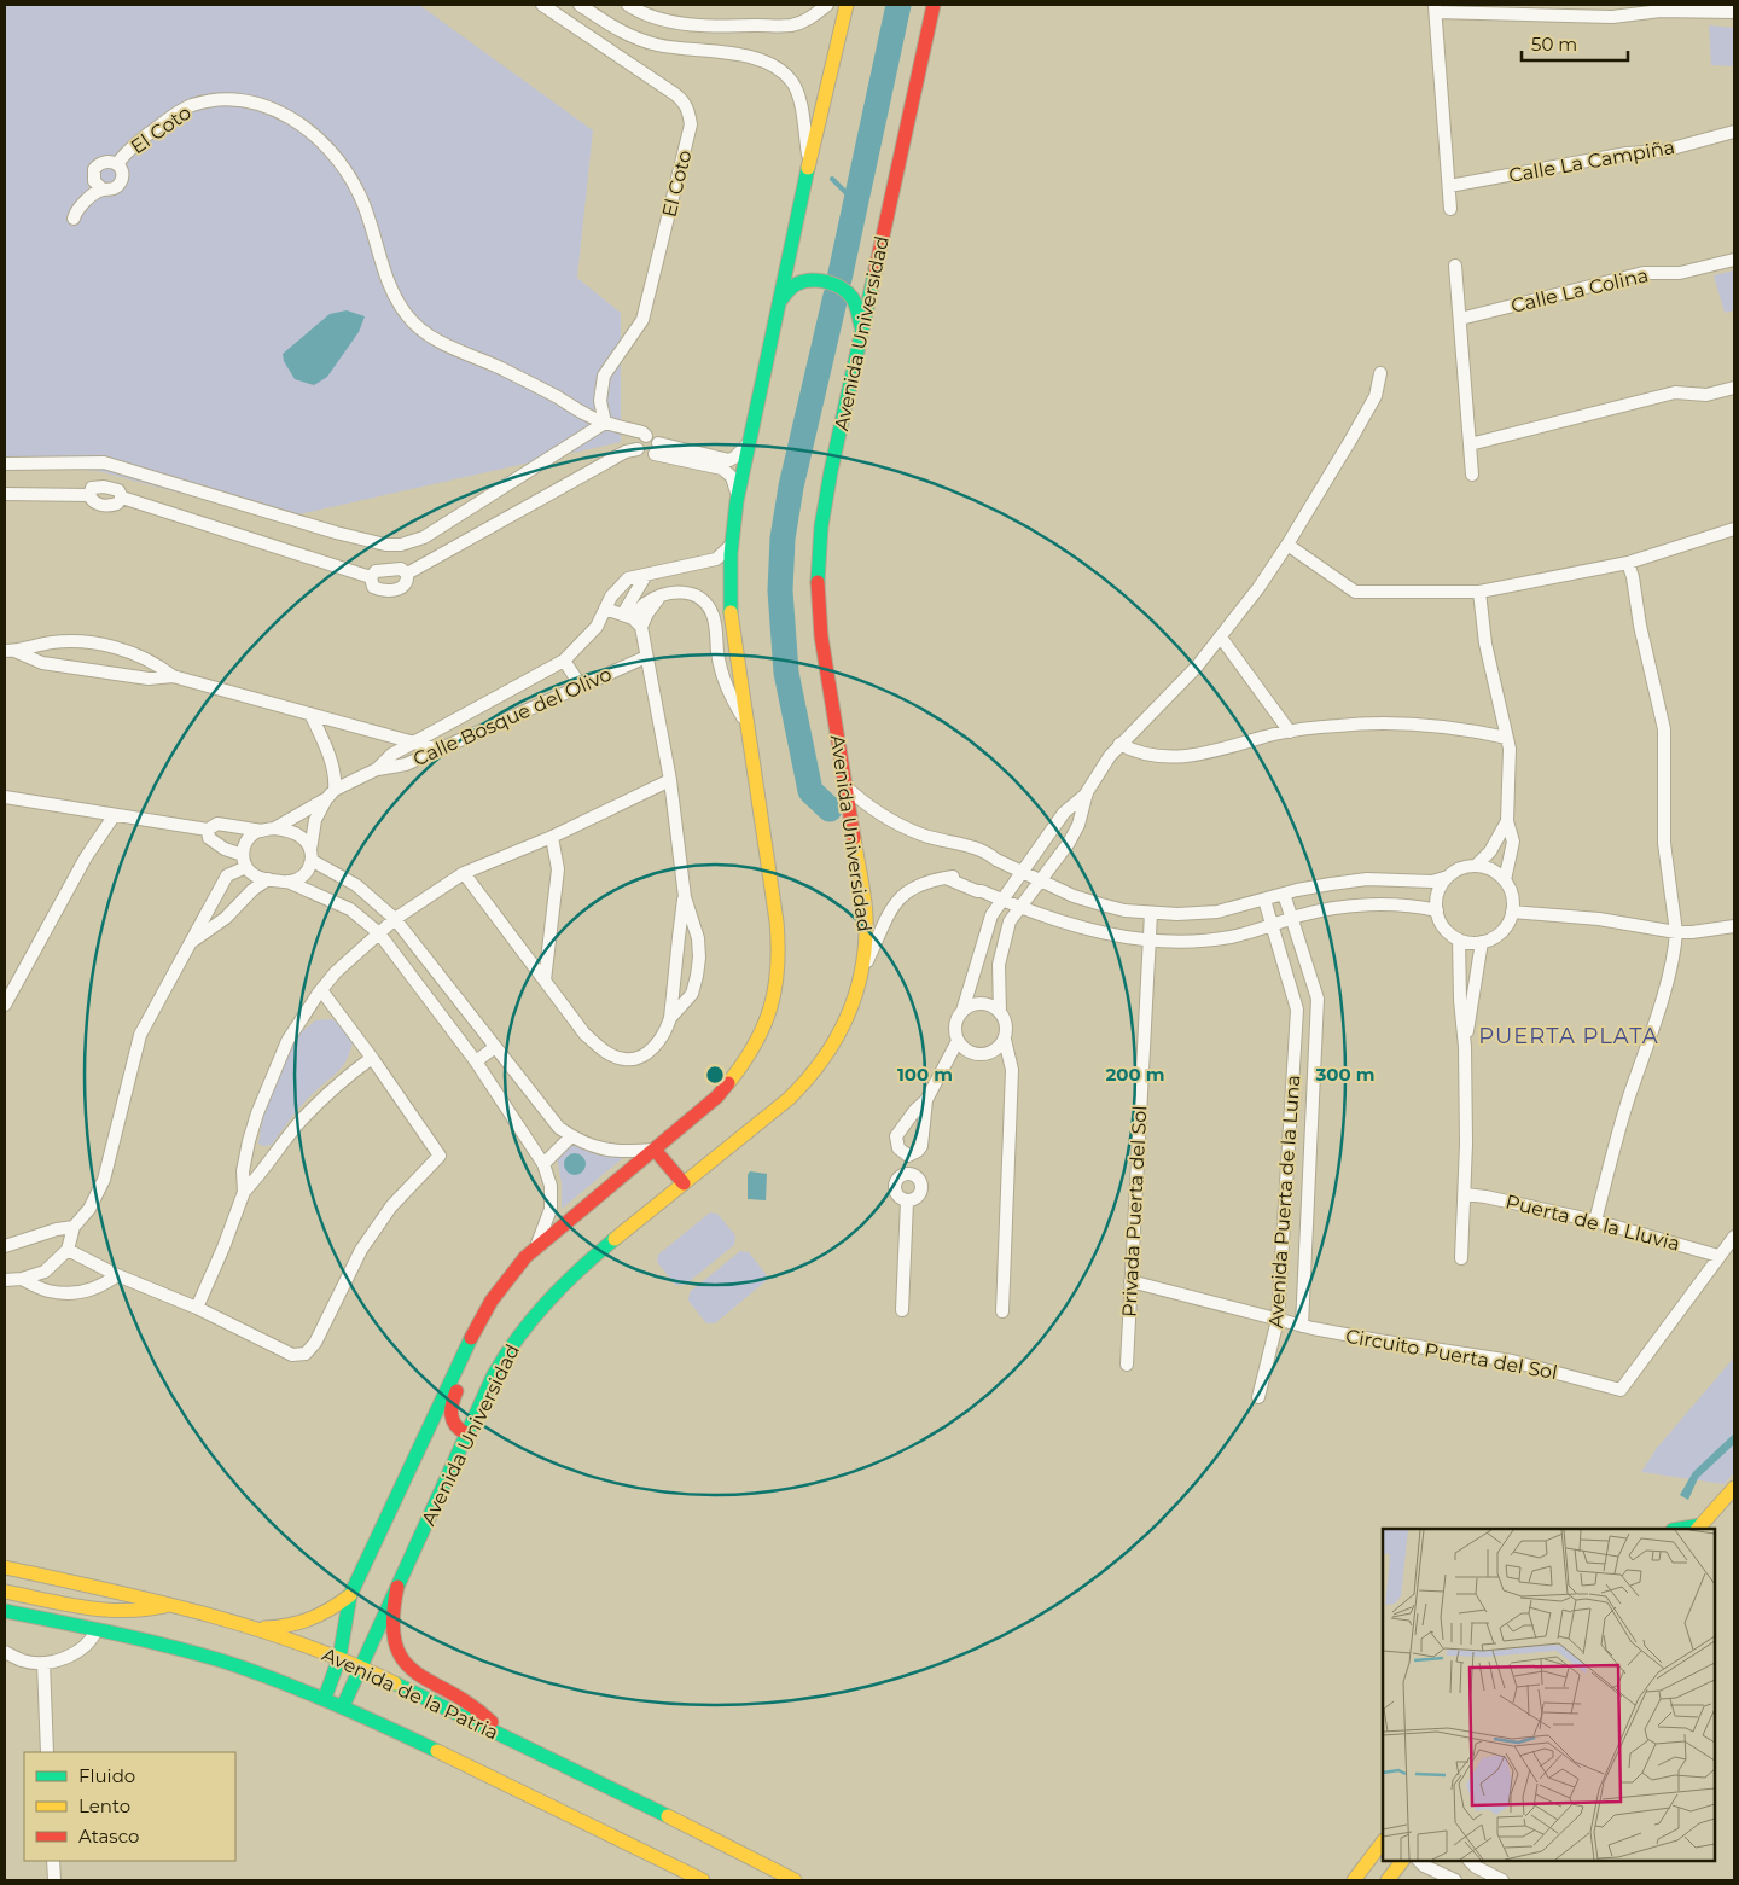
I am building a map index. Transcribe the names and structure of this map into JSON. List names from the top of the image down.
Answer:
{
  "streets": {
    "main road": ["Avenida Universidad", "Avenida de la Patria"],
    "street": [
      "El Coto",
      "Calle La Campiña",
      "Calle La Colina",
      "Calle Bosque del Olivo",
      "Avenida Puerta de la Luna",
      "Privada Puerta del Sol",
      "Puerta de la Lluvia",
      "Circuito Puerta del Sol"
    ]
  },
  "crossings": [
    ["Avenida Universidad", "Calle Bosque del Olivo"],
    ["Avenida Universidad", "Avenida de la Patria"],
    ["Avenida Puerta de la Luna", "Circuito Puerta del Sol"],
    ["Privada Puerta del Sol", "Circuito Puerta del Sol"],
    ["Puerta de la Lluvia", "Circuito Puerta del Sol"]
  ],
  "districts": ["PUERTA PLATA"],
  "legend": ["Fluido", "Lento", "Atasco"],
  "scale_bar": "50 m",
  "rings": ["100 m", "200 m", "300 m"]
}
